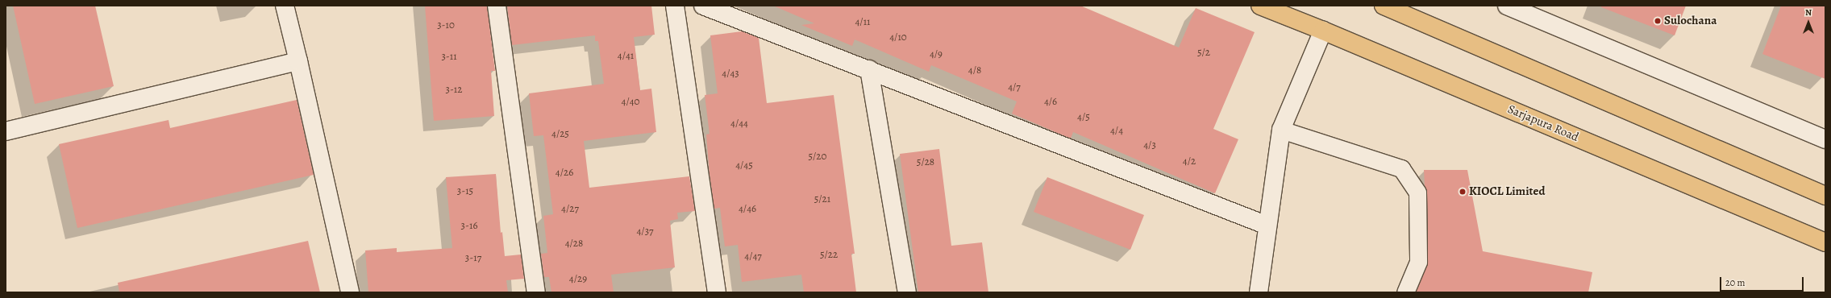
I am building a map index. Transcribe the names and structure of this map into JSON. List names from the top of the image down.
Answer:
{
  "streets": {
    "main road": ["Sarjapura Road"]
  },
  "places": ["Sulochana", "KIOCL Limited"],
  "house_numbers": [
    "4/11",
    "3-10",
    "4/10",
    "5/2",
    "4/9",
    "4/41",
    "3-11",
    "4/8",
    "4/43",
    "4/7",
    "3-12",
    "4/40",
    "4/6",
    "4/5",
    "4/44",
    "4/4",
    "4/25",
    "4/3",
    "5/20",
    "4/2",
    "5/28",
    "4/45",
    "4/26",
    "3-15",
    "5/21",
    "4/27",
    "4/46",
    "3-16",
    "4/37",
    "4/28",
    "5/22",
    "4/47",
    "3-17",
    "4/29"
  ],
  "scale_bar": "20 m",
  "north": "top"
}
